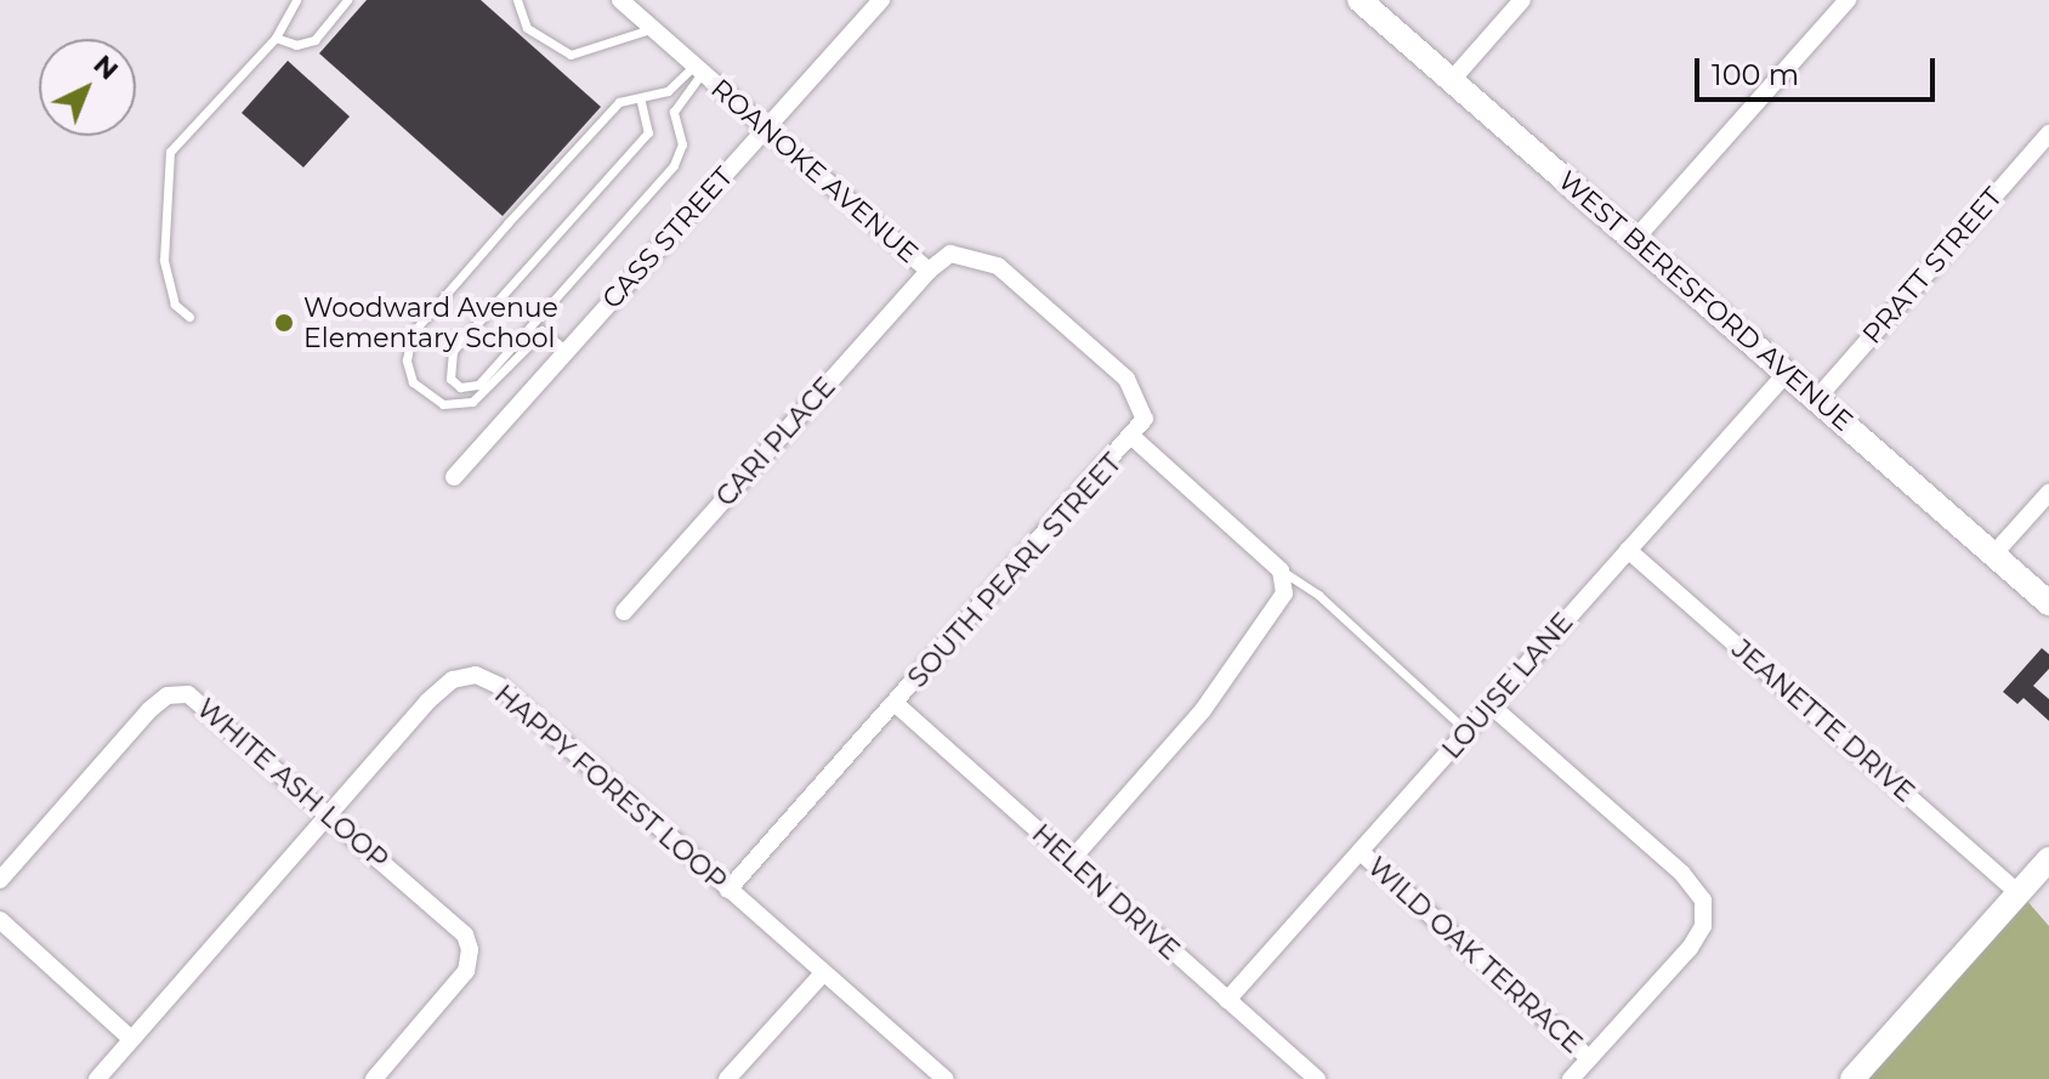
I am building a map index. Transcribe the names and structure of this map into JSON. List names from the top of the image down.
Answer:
{
  "streets": {
    "street": [
      "ROANOKE AVENUE",
      "CASS STREET",
      "PRATT STREET",
      "WEST BERESFORD AVENUE",
      "CARI PLACE",
      "SOUTH PEARL STREET",
      "LOUISE LANE",
      "JEANETTE DRIVE",
      "WHITE ASH LOOP",
      "HAPPY FOREST LOOP",
      "HELEN DRIVE",
      "WILD OAK TERRACE"
    ]
  },
  "crossings": [
    ["ROANOKE AVENUE", "CASS STREET"],
    ["ROANOKE AVENUE", "CARI PLACE"],
    ["ROANOKE AVENUE", "SOUTH PEARL STREET"],
    ["PRATT STREET", "WEST BERESFORD AVENUE"],
    ["WEST BERESFORD AVENUE", "LOUISE LANE"],
    ["SOUTH PEARL STREET", "HAPPY FOREST LOOP"],
    ["SOUTH PEARL STREET", "HELEN DRIVE"],
    ["LOUISE LANE", "JEANETTE DRIVE"],
    ["LOUISE LANE", "HELEN DRIVE"],
    ["LOUISE LANE", "WILD OAK TERRACE"],
    ["WHITE ASH LOOP", "HAPPY FOREST LOOP"]
  ],
  "places": ["Woodward Avenue Elementary School"],
  "scale_bar": "100 m",
  "north": "top right"
}
